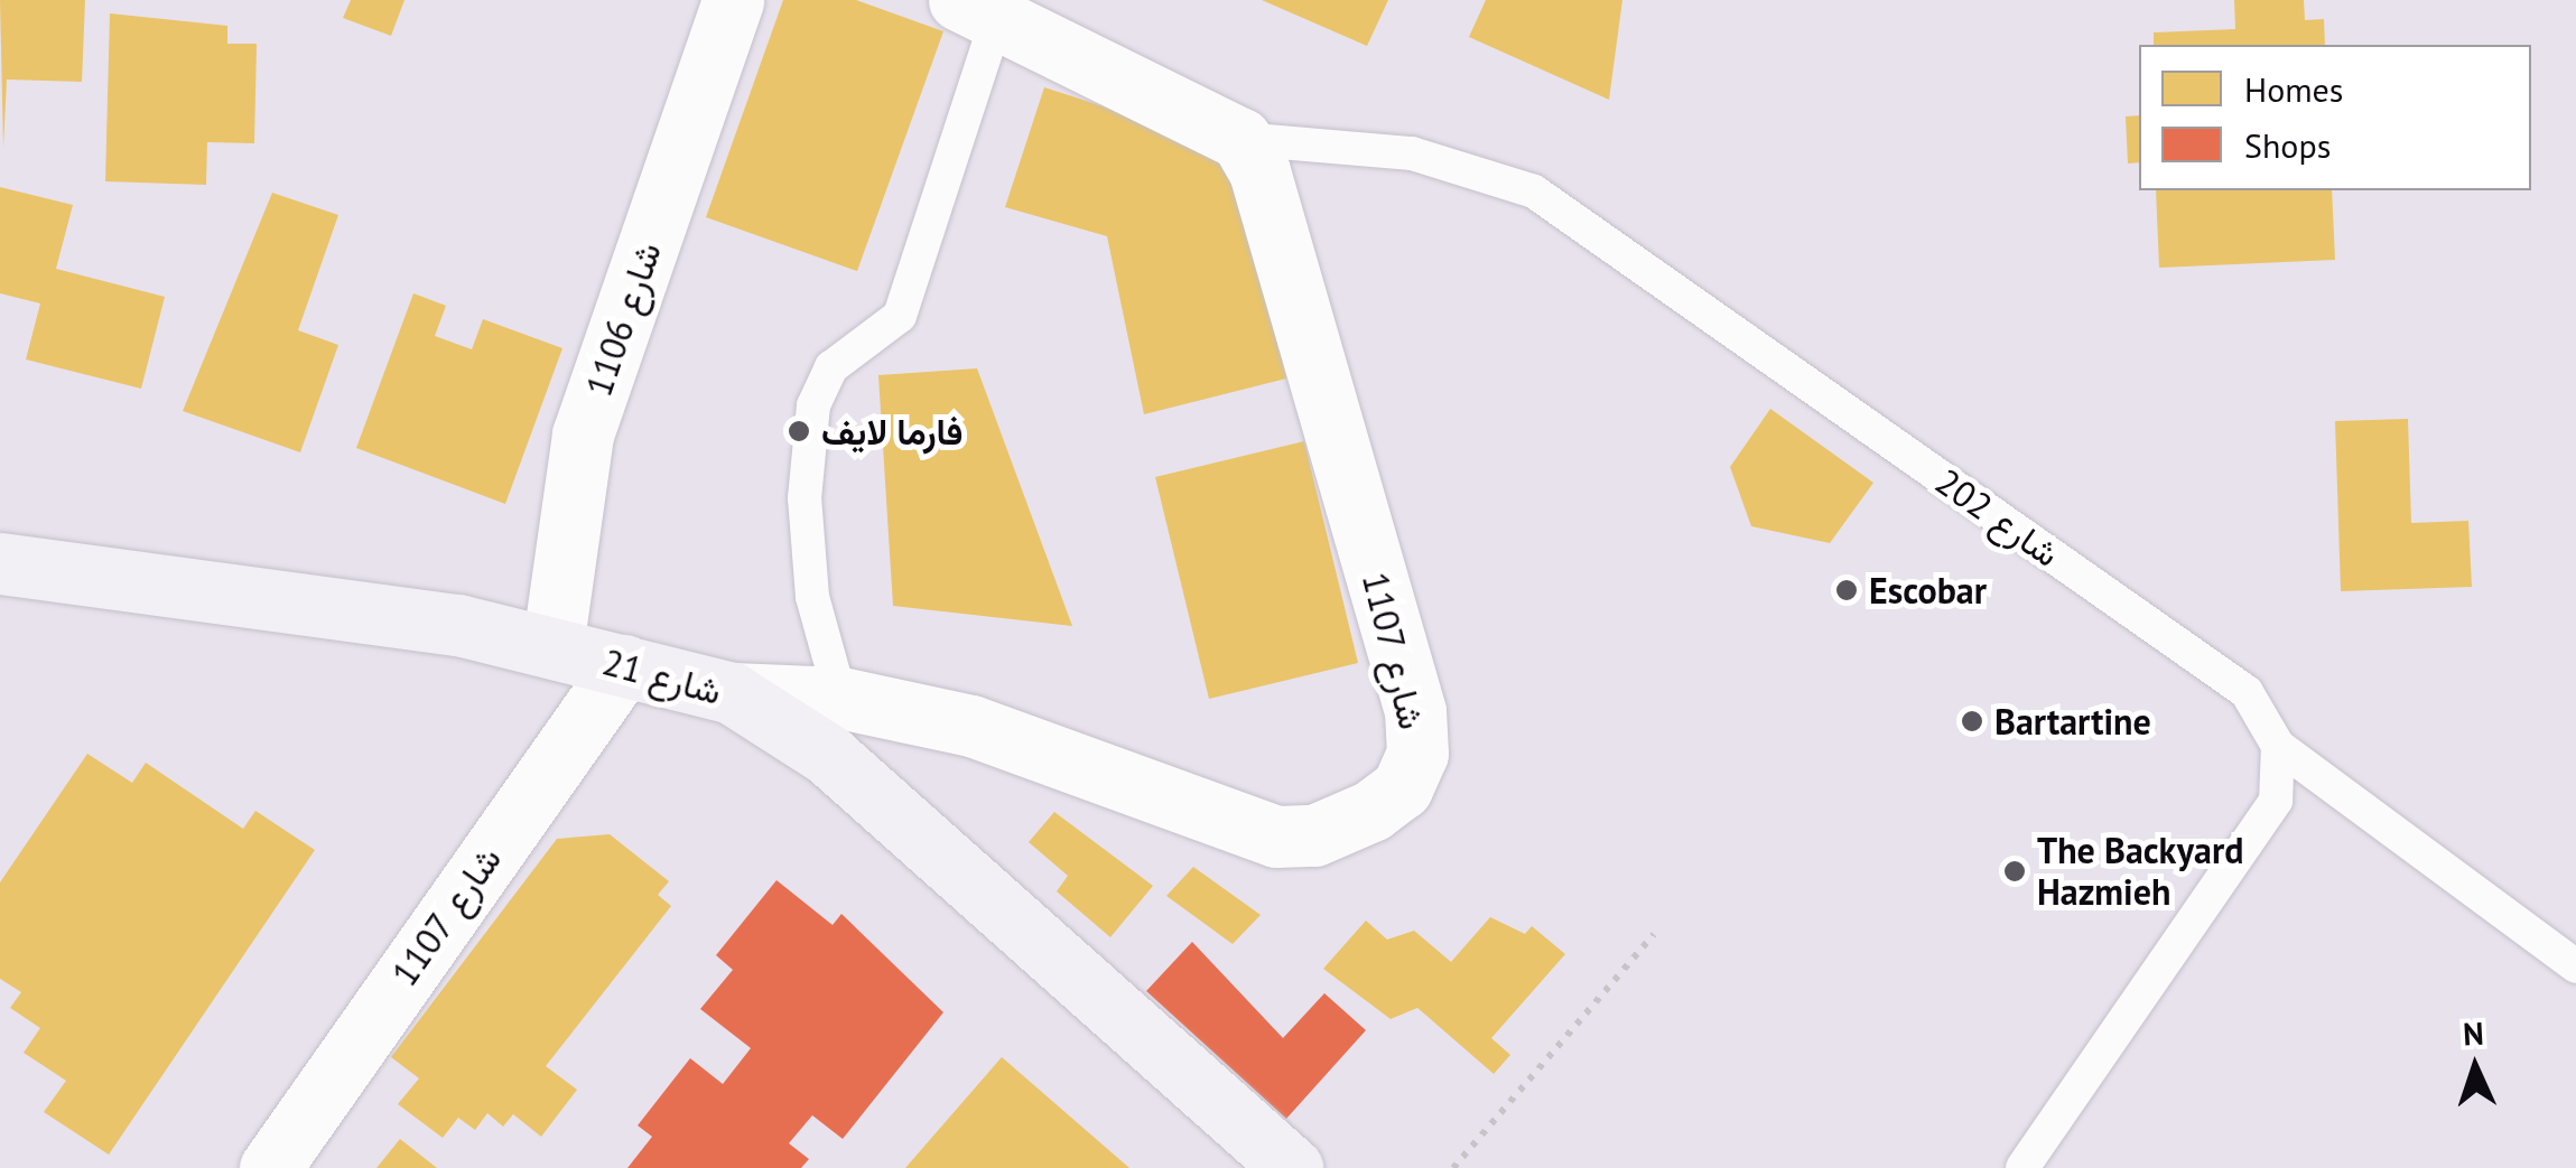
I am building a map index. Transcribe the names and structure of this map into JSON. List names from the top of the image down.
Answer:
{
  "streets": {
    "main road": ["شارع 21"],
    "street": ["شارع 1106", "شارع 1107"],
    "lane": ["شارع 202"]
  },
  "crossings": [
    ["شارع 1106", "شارع 21"],
    ["شارع 202", "شارع 1107"],
    ["شارع 1107", "شارع 21"]
  ],
  "places": [
    "فارما لايف",
    "Escobar",
    "Bartartine",
    "The Backyard Hazmieh"
  ],
  "legend": ["Homes", "Shops"],
  "north": "top"
}
